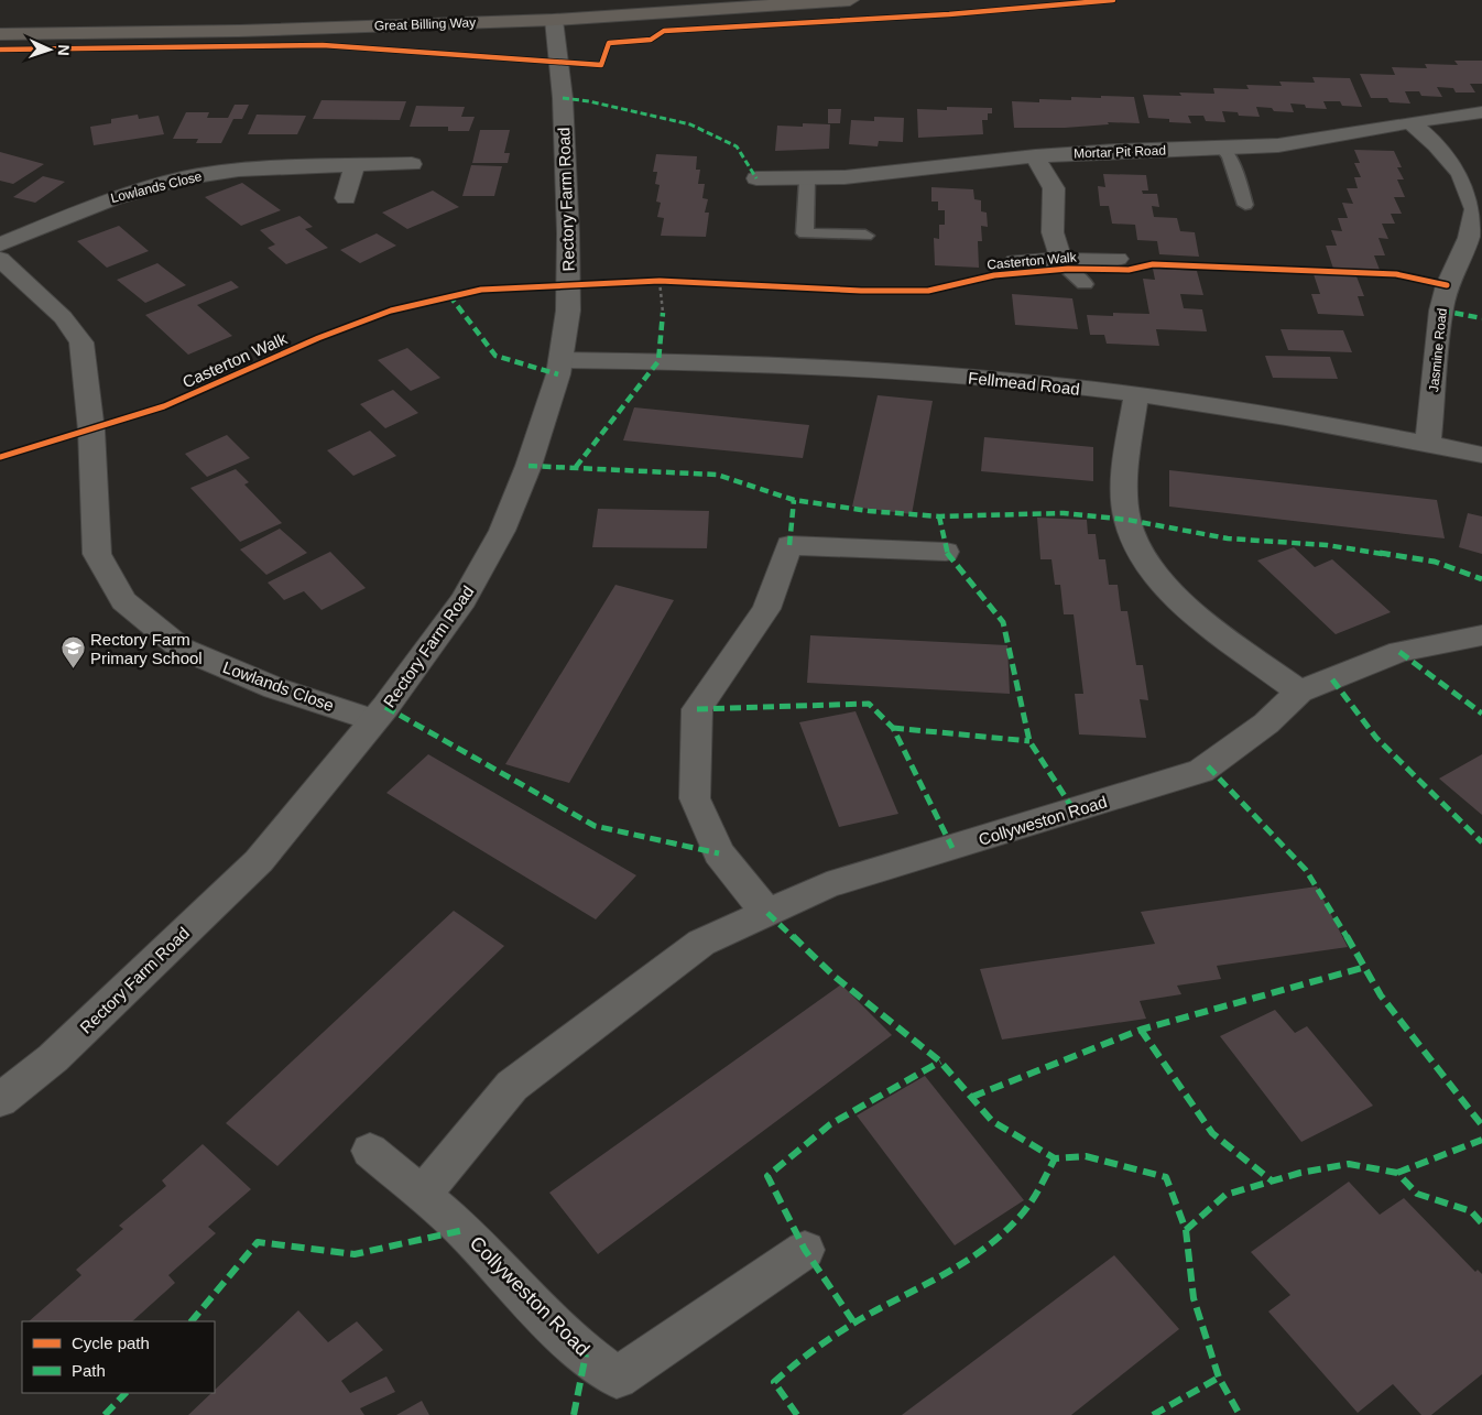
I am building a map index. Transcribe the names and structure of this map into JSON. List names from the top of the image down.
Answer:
{
  "streets": {
    "main road": ["Great Billing Way"],
    "street": [
      "Mortar Pit Road",
      "Lowlands Close",
      "Rectory Farm Road",
      "Jasmine Road",
      "Fellmead Road",
      "Collyweston Road"
    ],
    "cycle path": ["Casterton Walk"]
  },
  "crossings": [
    ["Great Billing Way", "Rectory Farm Road"],
    ["Mortar Pit Road", "Jasmine Road"],
    ["Lowlands Close", "Rectory Farm Road"],
    ["Rectory Farm Road", "Fellmead Road"],
    ["Jasmine Road", "Fellmead Road"]
  ],
  "places": {
    "school or university": ["Rectory Farm Primary School"]
  },
  "legend": ["Cycle path", "Path"],
  "north": "right"
}
